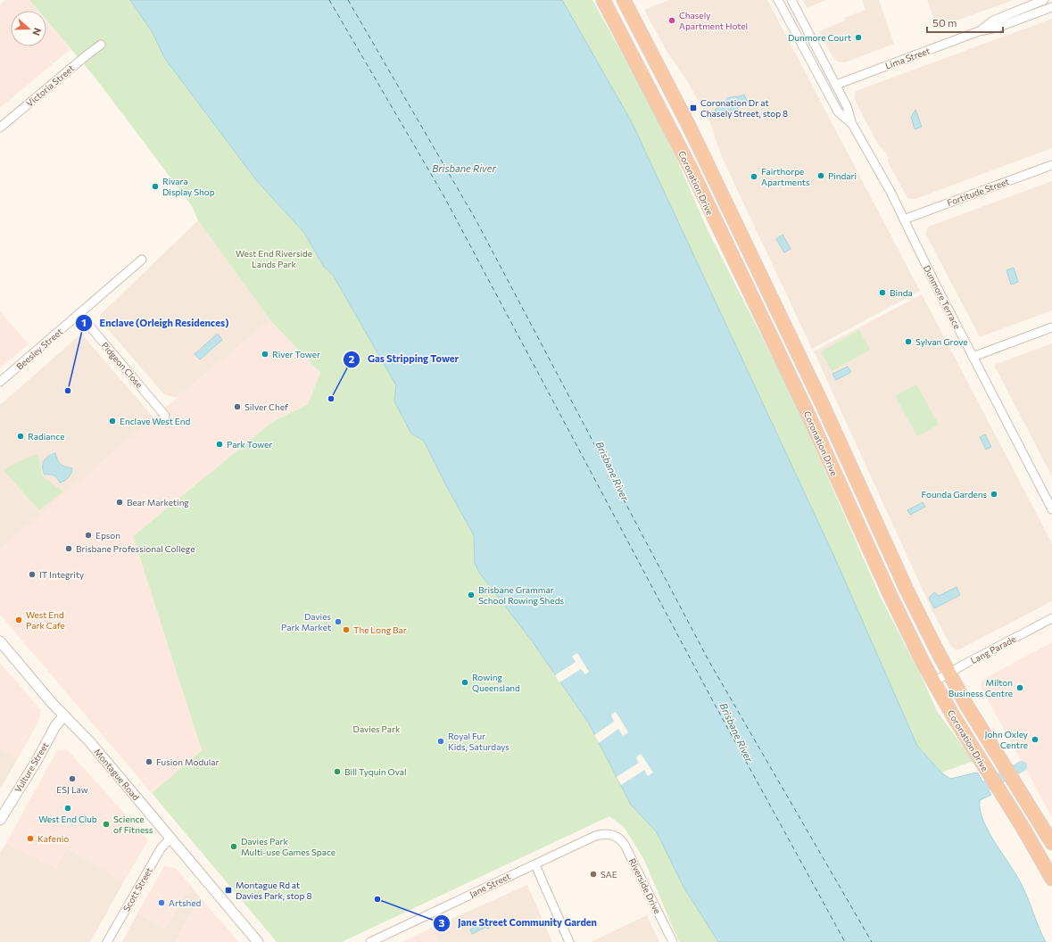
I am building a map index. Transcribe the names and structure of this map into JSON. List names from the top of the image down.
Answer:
{
  "streets": {
    "highway": ["Coronation Drive"],
    "street": [
      "Lima Street",
      "Victoria Street",
      "Fortitude Street",
      "Dunmore Terrace",
      "Beesley Street",
      "Pidgeon Close",
      "Lang Parade",
      "Vulture Street",
      "Montague Road",
      "Jane Street",
      "Riverside Drive",
      "Scott Street"
    ]
  },
  "crossings": [
    ["Lima Street", "Dunmore Terrace"],
    ["Coronation Drive", "Lang Parade"],
    ["Fortitude Street", "Dunmore Terrace"],
    ["Beesley Street", "Pidgeon Close"],
    ["Vulture Street", "Montague Road"],
    ["Montague Road", "Scott Street"],
    ["Jane Street", "Riverside Drive"]
  ],
  "water": ["Brisbane River"],
  "parks": ["West End Riverside Lands Park", "Davies Park"],
  "places": {
    "other": [
      "Chasely Apartment Hotel",
      "Dunmore Court",
      "Pindari",
      "Fairthorpe Apartments",
      "Rivara Display Shop",
      "Binda",
      "Sylvan Grove",
      "River Tower",
      "Enclave (Orleigh Residences)",
      "Gas Stripping Tower",
      "Silver Chef",
      "Enclave West End",
      "Radiance",
      "Park Tower",
      "Founda Gardens",
      "Bear Marketing",
      "Epson",
      "Brisbane Professional College",
      "IT Integrity",
      "Brisbane Grammar School Rowing Sheds",
      "West End Park Cafe",
      "Davies Park Market",
      "The Long Bar",
      "Rowing Queensland",
      "Milton Business Centre",
      "John Oxley Centre",
      "Royal Fur Kids, Saturdays",
      "Fusion Modular",
      "Bill Tyquin Oval",
      "ESJ Law",
      "West End Club",
      "Science of Fitness",
      "Kafenio",
      "Davies Park Multi-use Games Space",
      "SAE",
      "Jane Street Community Garden",
      "Artshed"
    ],
    "transit": ["Coronation Dr at Chasely Street, stop 8", "Montague Rd at Davies Park, stop 8"]
  },
  "scale_bar": "50 m",
  "north": "right"
}
